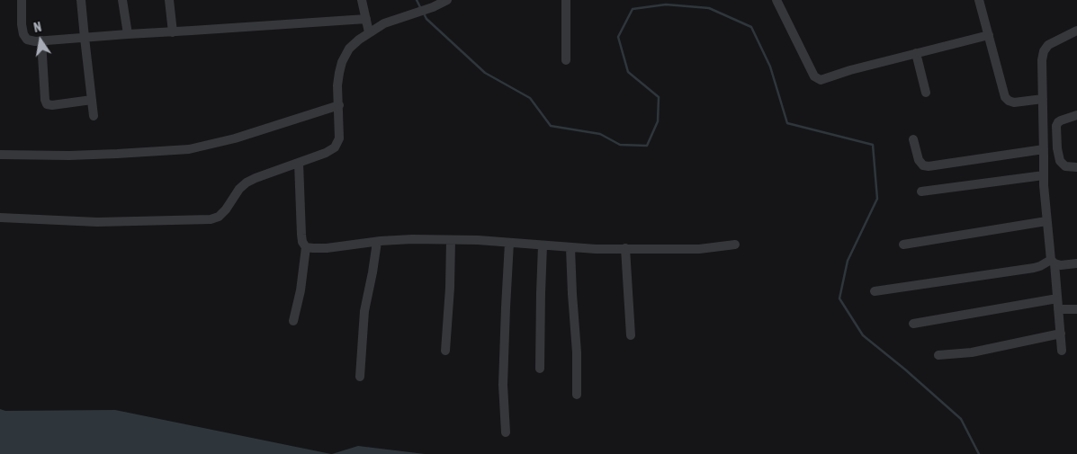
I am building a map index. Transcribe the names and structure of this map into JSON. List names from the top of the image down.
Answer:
{
  "north": "top"
}
